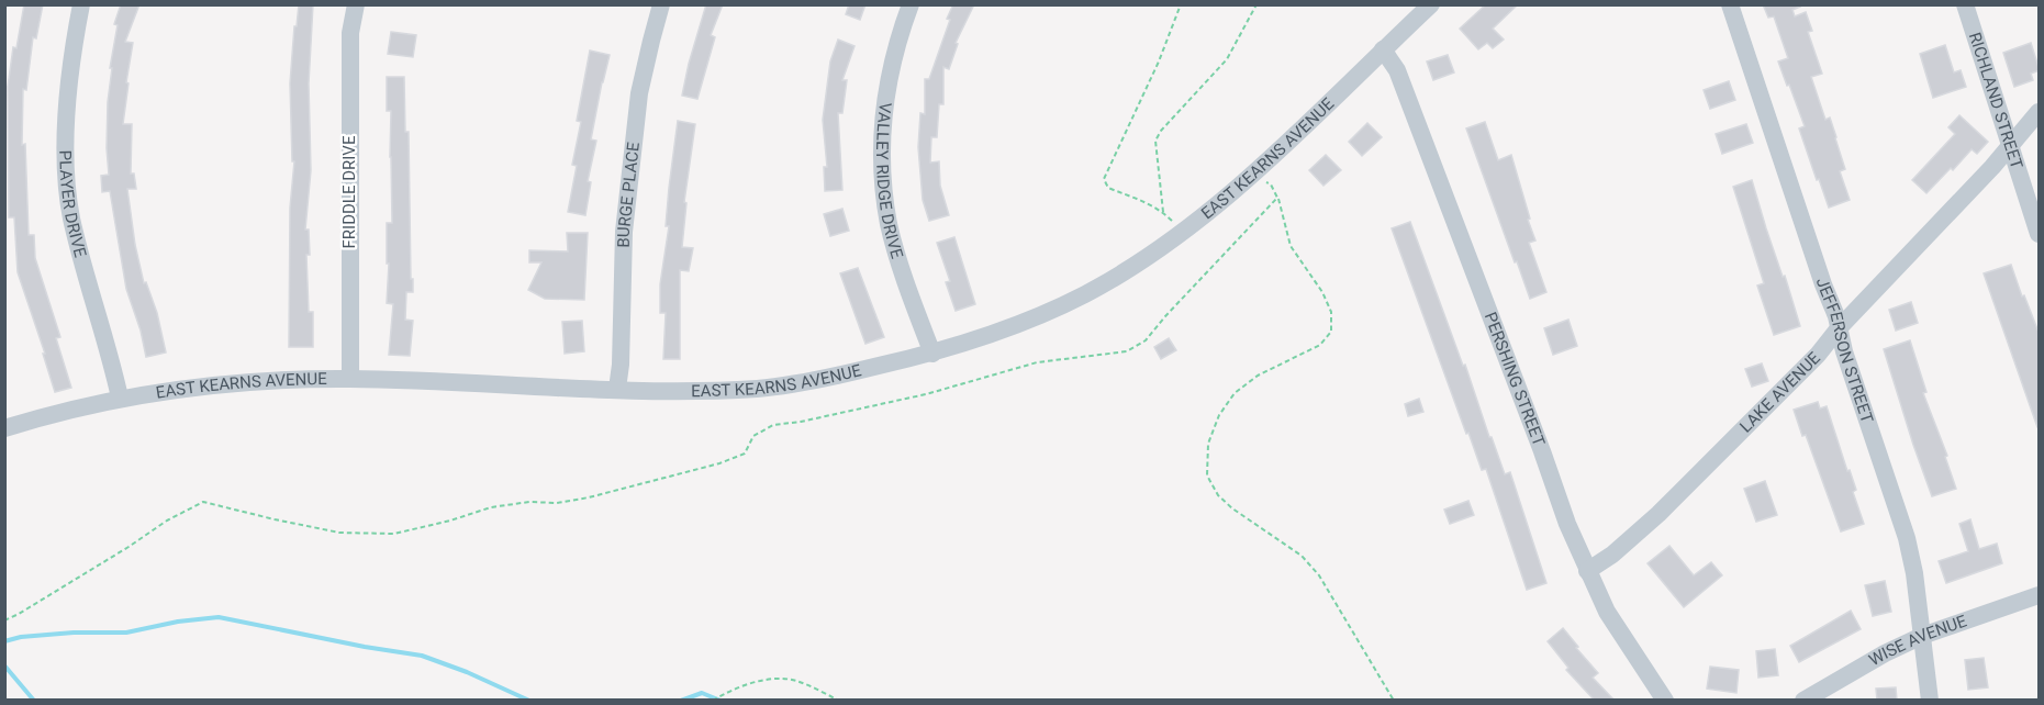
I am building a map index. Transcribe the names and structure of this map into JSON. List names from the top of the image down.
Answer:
{
  "streets": {
    "street": [
      "RICHLAND STREET",
      "EAST KEARNS AVENUE",
      "VALLEY RIDGE DRIVE",
      "FRIDDLE DRIVE",
      "BURGE PLACE",
      "PLAYER DRIVE",
      "JEFFERSON STREET",
      "PERSHING STREET",
      "LAKE AVENUE",
      "WISE AVENUE"
    ]
  },
  "crossings": [
    ["RICHLAND STREET", "LAKE AVENUE"],
    ["EAST KEARNS AVENUE", "VALLEY RIDGE DRIVE"],
    ["EAST KEARNS AVENUE", "FRIDDLE DRIVE"],
    ["EAST KEARNS AVENUE", "BURGE PLACE"],
    ["EAST KEARNS AVENUE", "PLAYER DRIVE"],
    ["EAST KEARNS AVENUE", "PERSHING STREET"],
    ["JEFFERSON STREET", "LAKE AVENUE"],
    ["JEFFERSON STREET", "WISE AVENUE"],
    ["PERSHING STREET", "LAKE AVENUE"]
  ]
}
